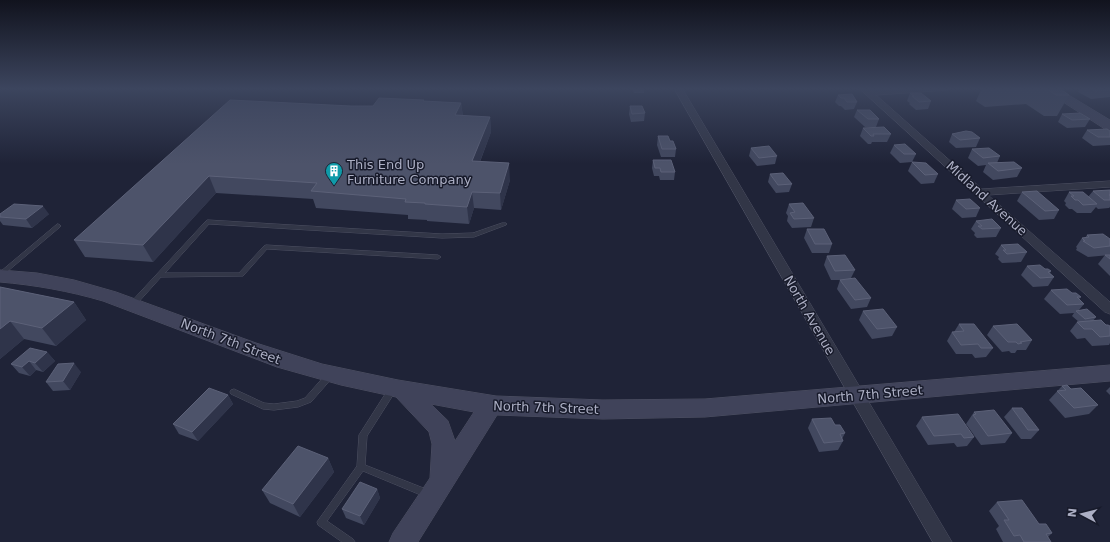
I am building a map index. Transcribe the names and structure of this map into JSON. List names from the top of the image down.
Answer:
{
  "streets": {
    "street": ["Midland Avenue", "North Avenue", "North 7th Street"]
  },
  "crossings": [
    ["North Avenue", "North 7th Street"]
  ],
  "places": {
    "building": ["This End Up Furniture Company"]
  },
  "north": "left"
}
